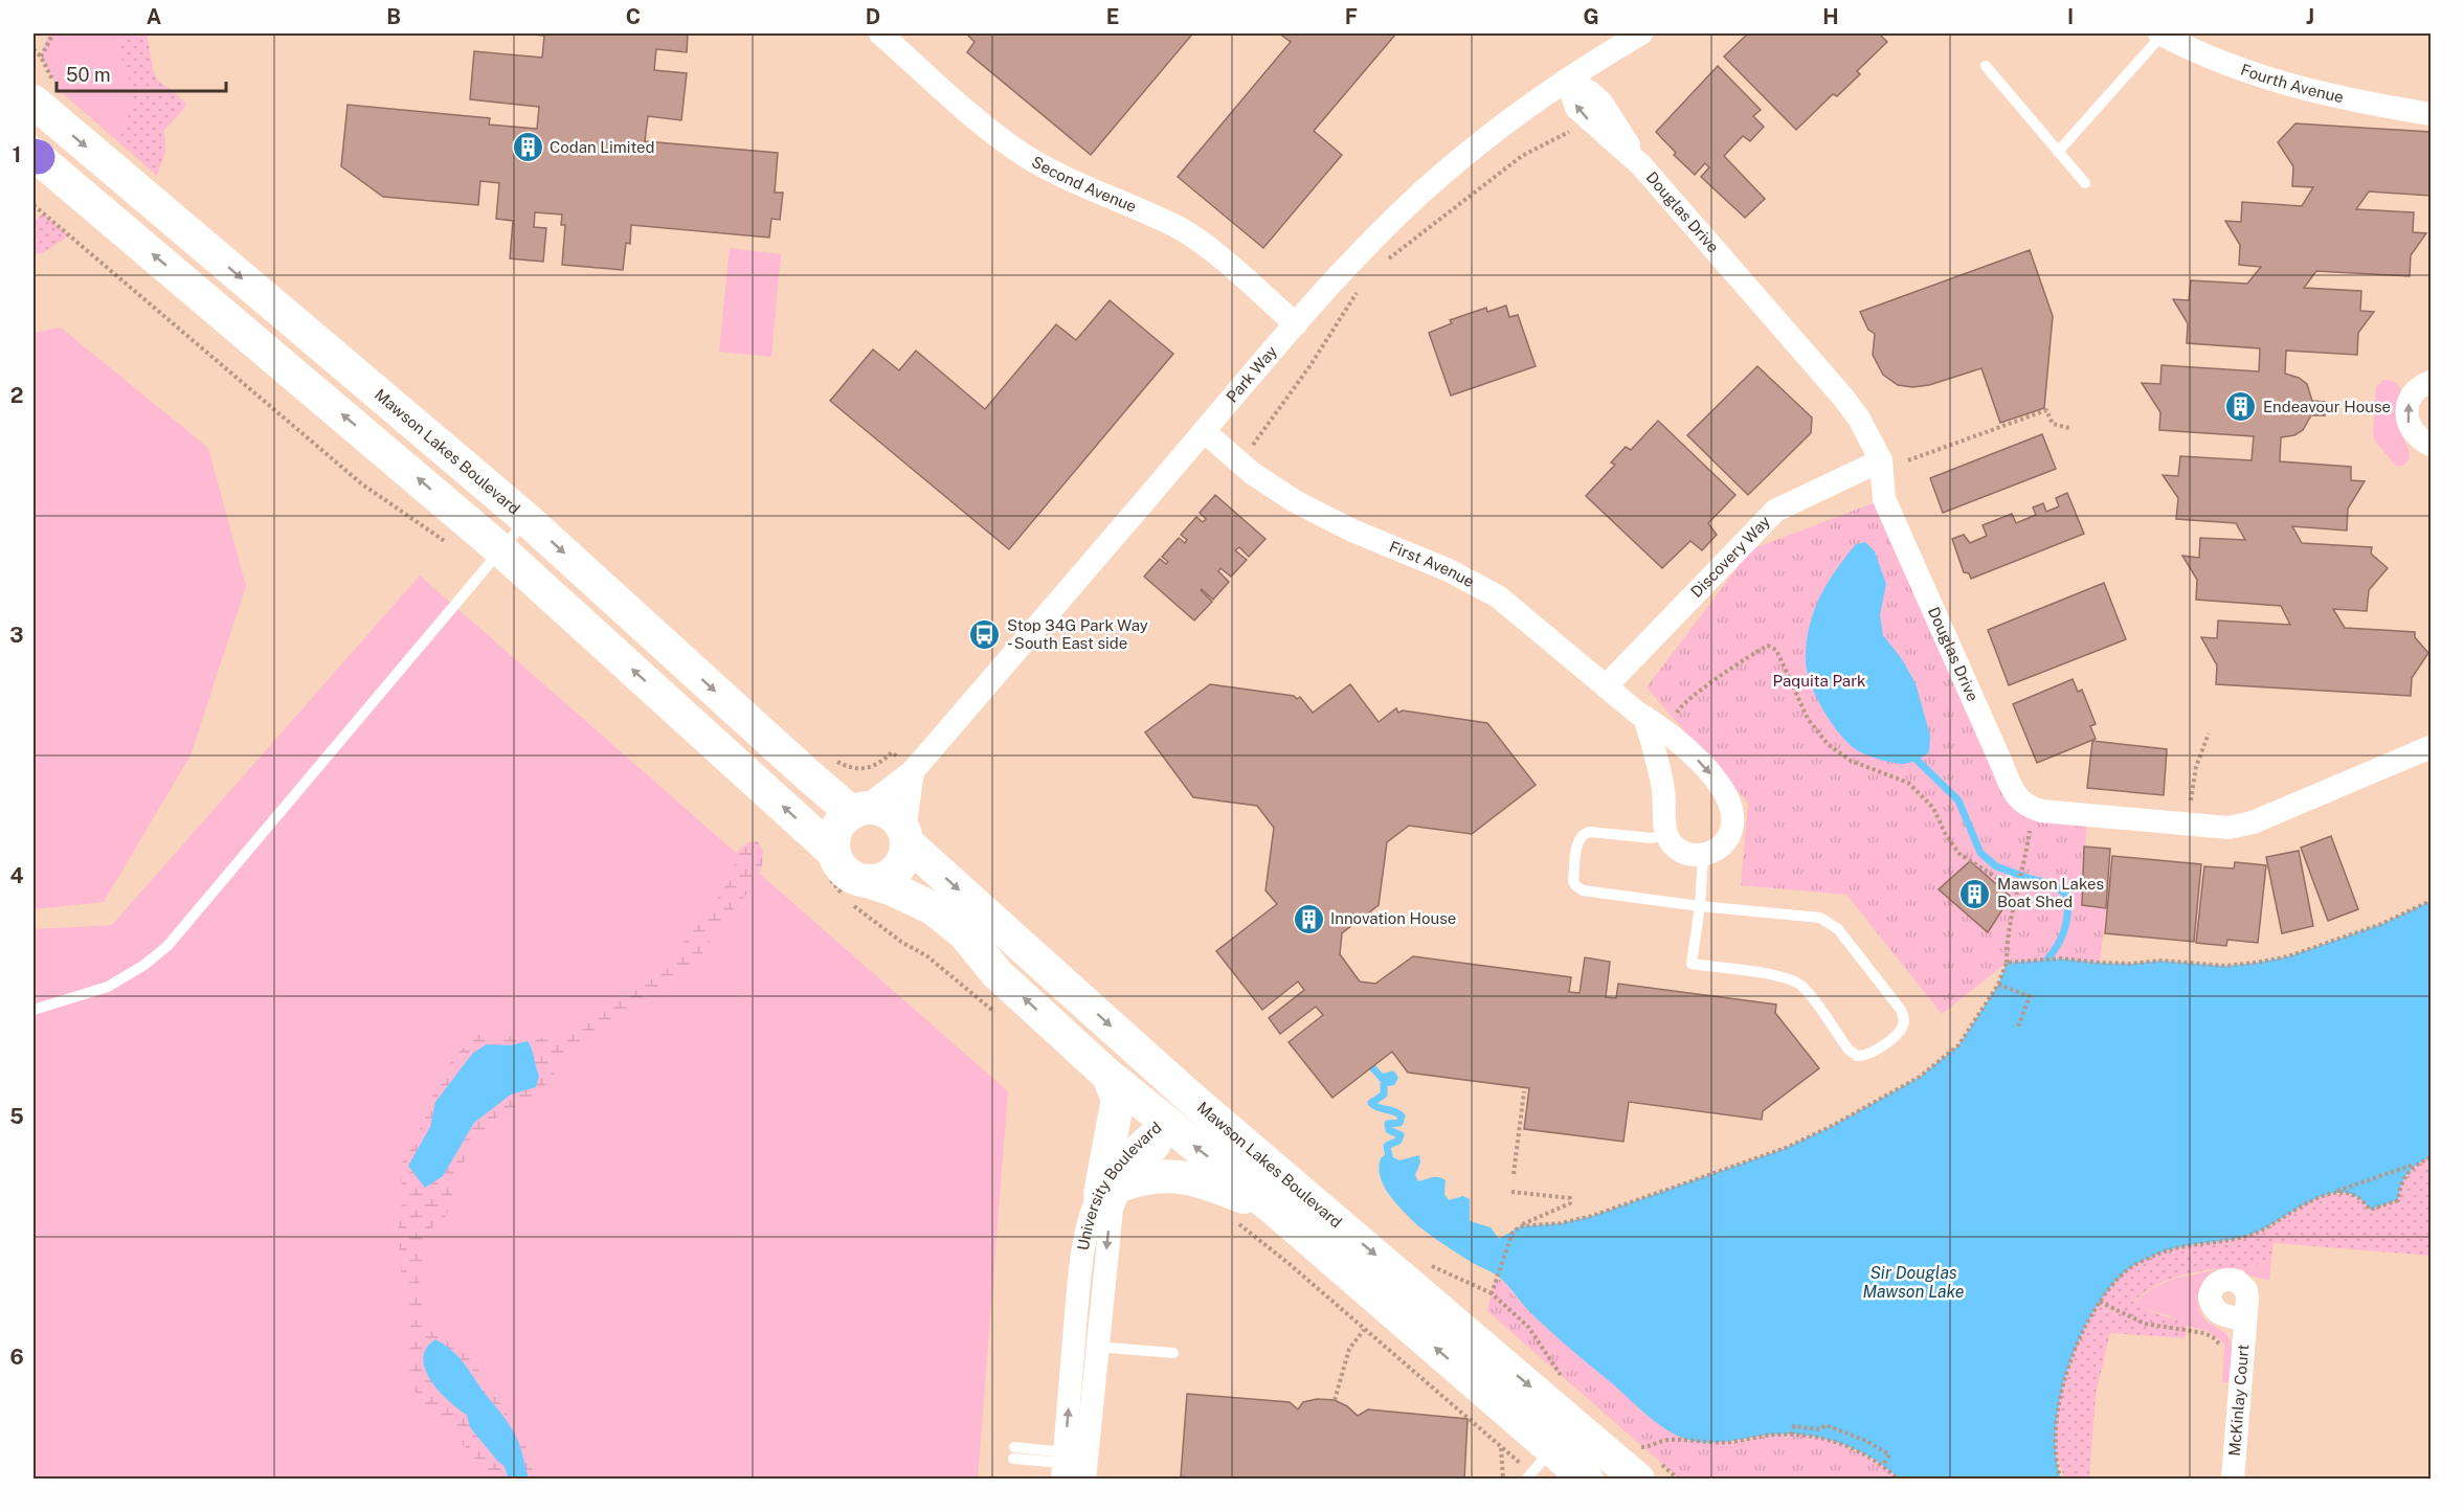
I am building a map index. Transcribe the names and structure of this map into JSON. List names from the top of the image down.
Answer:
{
  "streets": {
    "street": [
      "Fourth Avenue",
      "Second Avenue",
      "Douglas Drive",
      "Park Way",
      "Mawson Lakes Boulevard",
      "Discovery Way",
      "First Avenue",
      "University Boulevard",
      "McKinlay Court"
    ]
  },
  "crossings": [
    ["Second Avenue", "Park Way"],
    ["Douglas Drive", "Park Way"],
    ["Douglas Drive", "Discovery Way"],
    ["Park Way", "Mawson Lakes Boulevard"],
    ["Park Way", "First Avenue"],
    ["Mawson Lakes Boulevard", "University Boulevard"],
    ["Discovery Way", "First Avenue"]
  ],
  "water": ["Sir Douglas Mawson Lake"],
  "parks": ["Paquita Park"],
  "places": {
    "building": [
      "Codan Limited",
      "Endeavour House",
      "Mawson Lakes Boat Shed",
      "Innovation House"
    ],
    "bus stop": ["Stop 34G Park Way - South East side"]
  },
  "scale_bar": "50 m",
  "grid": {
    "columns": [
      "A",
      "B",
      "C",
      "D",
      "E",
      "F",
      "G",
      "H",
      "I",
      "J"
    ],
    "rows": [
      "1",
      "2",
      "3",
      "4",
      "5",
      "6"
    ]
  }
}
